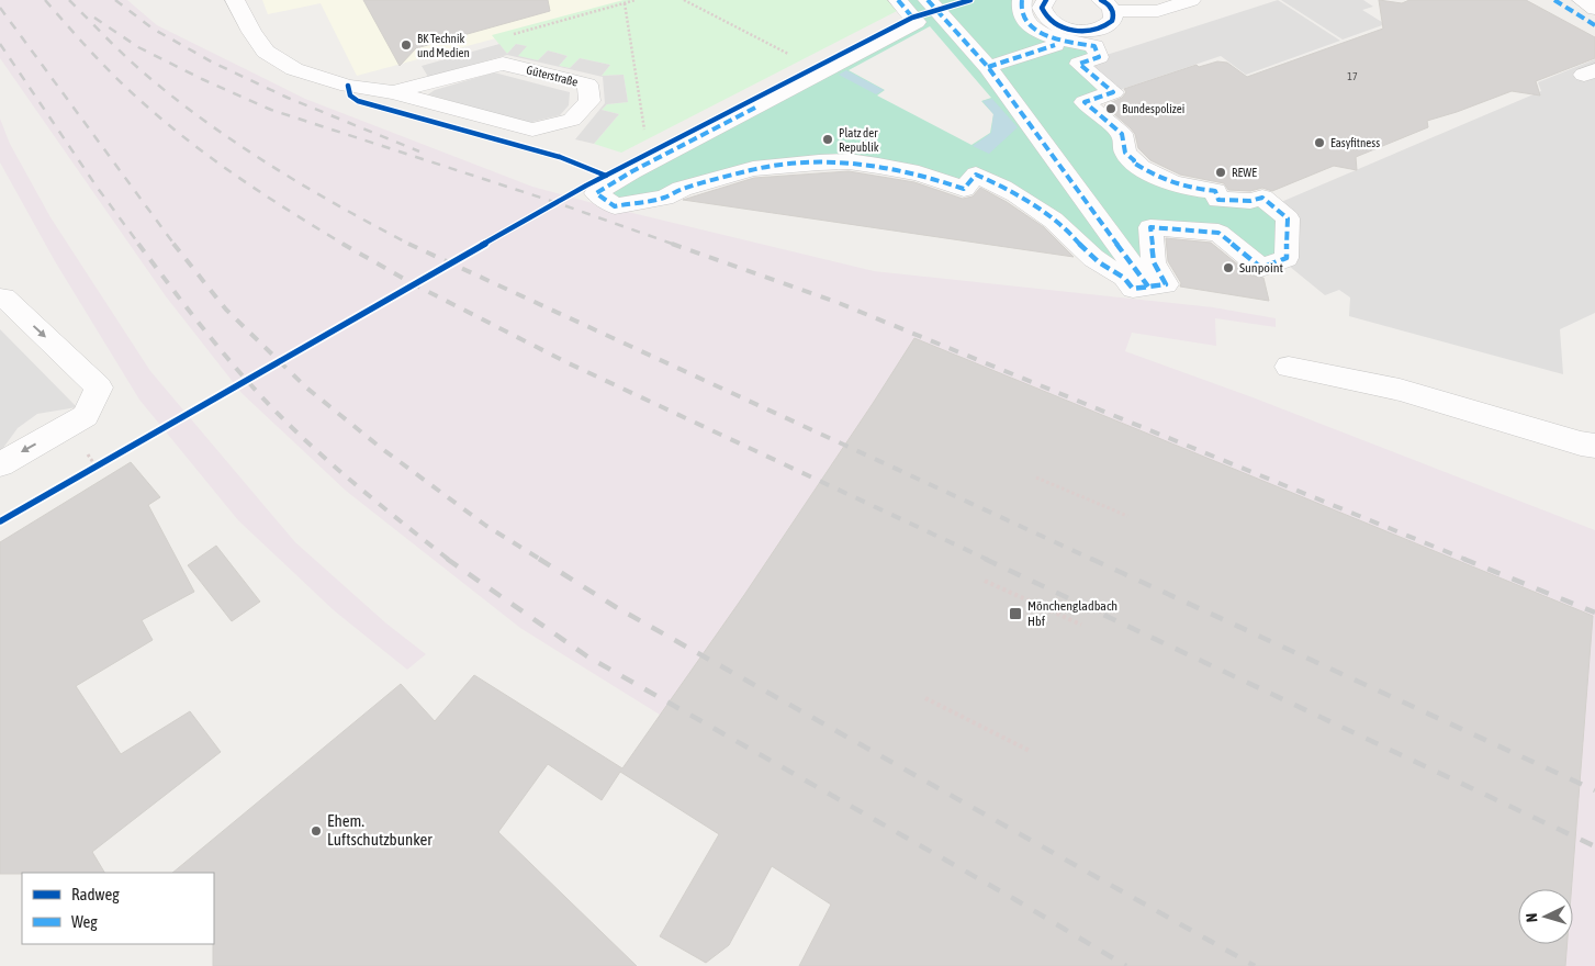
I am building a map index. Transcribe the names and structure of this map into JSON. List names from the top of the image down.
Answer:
{
  "streets": {
    "street": ["Güterstraße"]
  },
  "places": {
    "other": [
      "BK Technik und Medien",
      "Bundespolizei",
      "Platz der Republik",
      "Easyfitness",
      "REWE",
      "Sunpoint",
      "Ehem. Luftschutzbunker"
    ],
    "transit": ["Mönchengladbach Hbf"]
  },
  "house_numbers": ["17"],
  "legend": ["Radweg", "Weg"],
  "north": "left"
}
